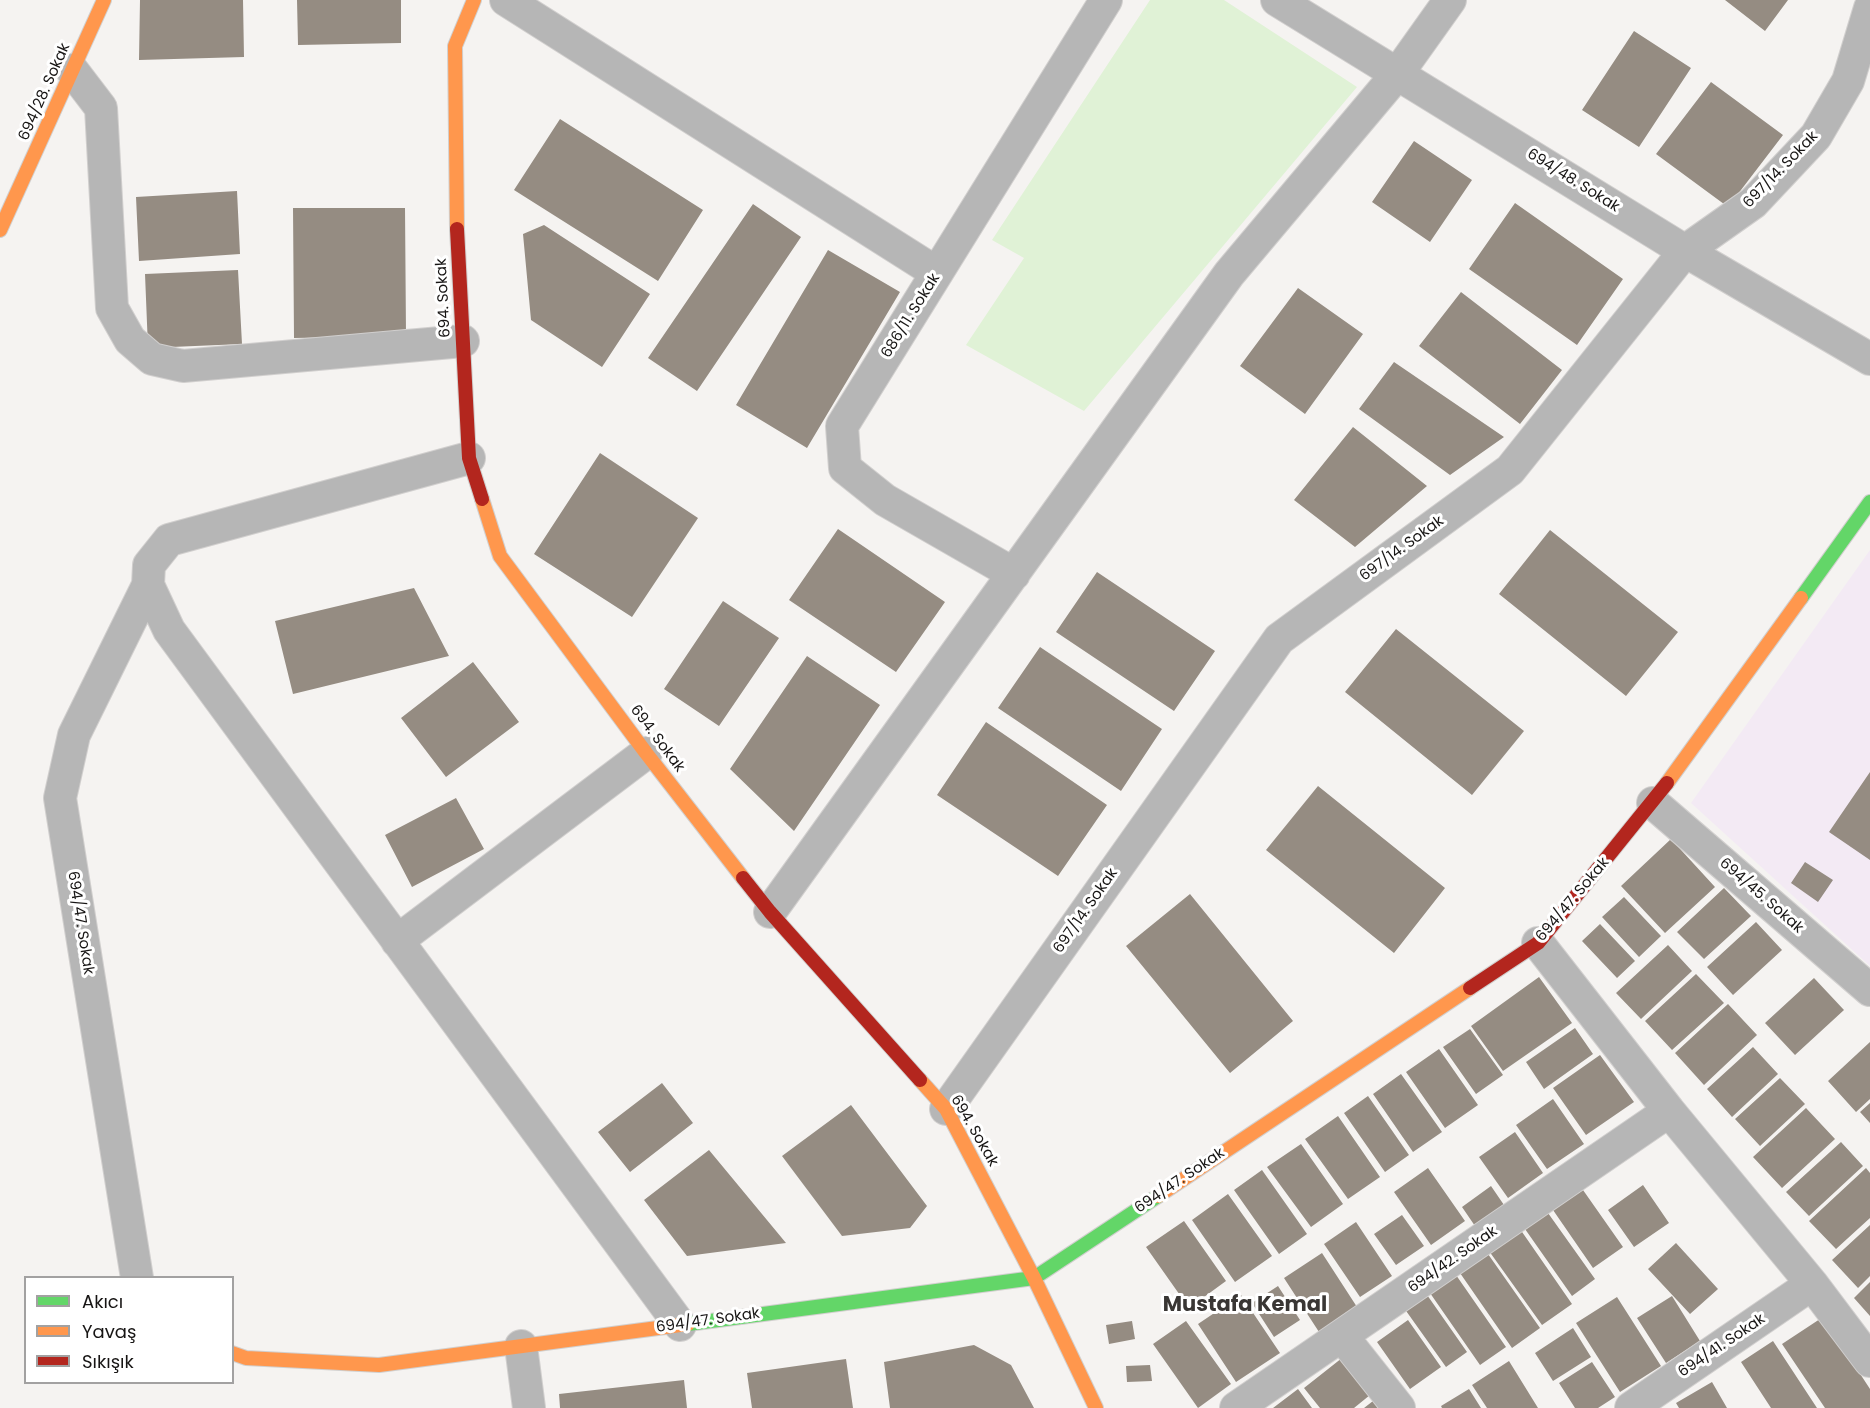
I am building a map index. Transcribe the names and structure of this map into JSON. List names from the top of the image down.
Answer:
{
  "streets": {
    "street": [
      "694/28. Sokak",
      "697/14. Sokak",
      "694/48. Sokak",
      "694. Sokak",
      "686/11. Sokak",
      "694/45. Sokak",
      "694/47. Sokak",
      "694/42. Sokak",
      "694/41. Sokak"
    ]
  },
  "crossings": [
    ["697/14. Sokak", "694/48. Sokak"],
    ["697/14. Sokak", "694. Sokak"],
    ["694. Sokak", "694/47. Sokak"],
    ["694/45. Sokak", "694/47. Sokak"]
  ],
  "districts": ["Mustafa Kemal"],
  "legend": ["Akıcı", "Yavaş", "Sıkışık"]
}
